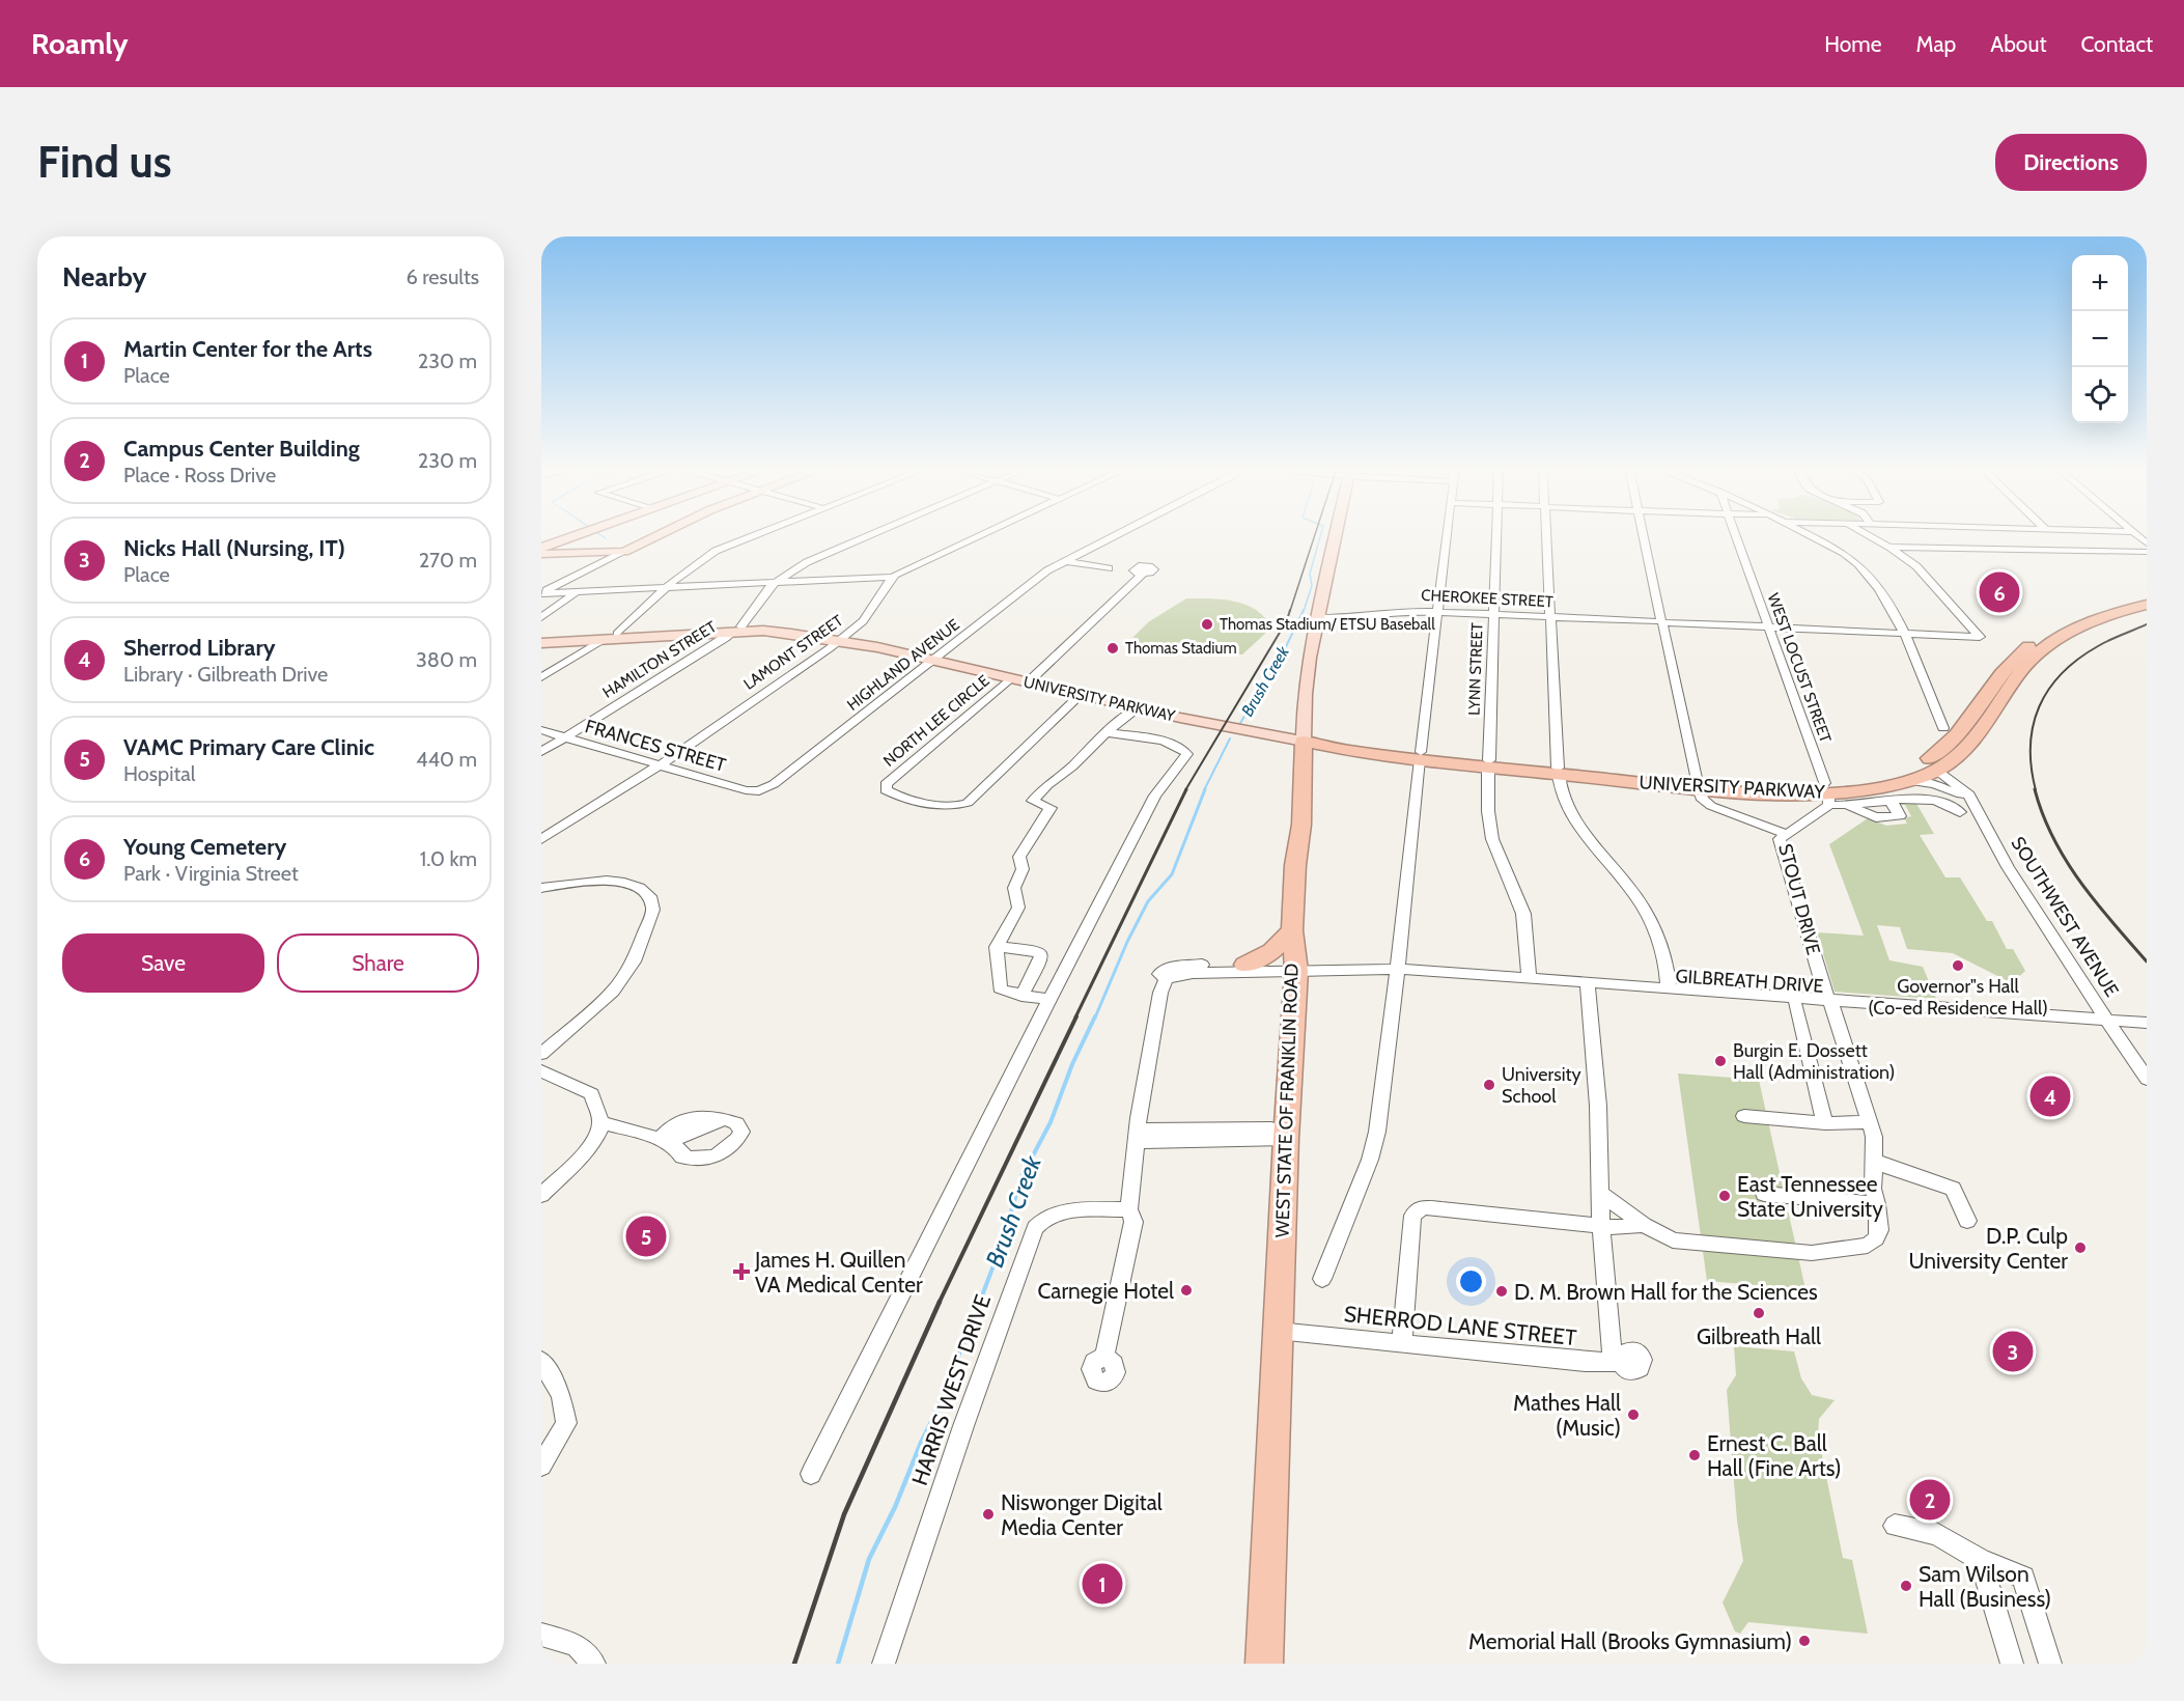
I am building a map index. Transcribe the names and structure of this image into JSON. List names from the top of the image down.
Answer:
{
  "streets": {
    "highway": ["UNIVERSITY PARKWAY", "WEST STATE OF FRANKLIN ROAD"],
    "street": [
      "CHEROKEE STREET",
      "LAMONT STREET",
      "HAMILTON STREET",
      "HIGHLAND AVENUE",
      "WEST LOCUST STREET",
      "LYNN STREET",
      "NORTH LEE CIRCLE",
      "FRANCES STREET",
      "STOUT DRIVE",
      "SOUTHWEST AVENUE",
      "GILBREATH DRIVE",
      "SHERROD LANE STREET",
      "HARRIS WEST DRIVE"
    ]
  },
  "crossings": [
    ["CHEROKEE STREET", "WEST LOCUST STREET"],
    ["CHEROKEE STREET", "LYNN STREET"],
    ["CHEROKEE STREET", "WEST STATE OF FRANKLIN ROAD"],
    ["LAMONT STREET", "UNIVERSITY PARKWAY"],
    ["LAMONT STREET", "FRANCES STREET"],
    ["HAMILTON STREET", "UNIVERSITY PARKWAY"],
    ["HAMILTON STREET", "FRANCES STREET"],
    ["HIGHLAND AVENUE", "UNIVERSITY PARKWAY"],
    ["HIGHLAND AVENUE", "FRANCES STREET"],
    ["WEST LOCUST STREET", "UNIVERSITY PARKWAY"],
    ["WEST LOCUST STREET", "STOUT DRIVE"],
    ["LYNN STREET", "UNIVERSITY PARKWAY"],
    ["LYNN STREET", "GILBREATH DRIVE"],
    ["UNIVERSITY PARKWAY", "NORTH LEE CIRCLE"],
    ["UNIVERSITY PARKWAY", "STOUT DRIVE"],
    ["UNIVERSITY PARKWAY", "SOUTHWEST AVENUE"],
    ["UNIVERSITY PARKWAY", "WEST STATE OF FRANKLIN ROAD"],
    ["STOUT DRIVE", "GILBREATH DRIVE"],
    ["SOUTHWEST AVENUE", "GILBREATH DRIVE"],
    ["GILBREATH DRIVE", "WEST STATE OF FRANKLIN ROAD"],
    ["WEST STATE OF FRANKLIN ROAD", "SHERROD LANE STREET"]
  ],
  "water": ["Brush Creek"],
  "places": {
    "other": [
      "Thomas Stadium/ ETSU Baseball",
      "Thomas Stadium",
      "Governor\"s Hall (Co-ed Residence Hall)",
      "Burgin E. Dossett Hall (Administration)",
      "University School",
      "East Tennessee State University",
      "D.P. Culp University Center",
      "Carnegie Hotel",
      "D. M. Brown Hall for the Sciences",
      "Gilbreath Hall",
      "Mathes Hall (Music)",
      "Ernest C. Ball Hall (Fine Arts)",
      "Niswonger Digital Media Center",
      "Sam Wilson Hall (Business)",
      "Memorial Hall (Brooks Gymnasium)"
    ],
    "health": ["James H. Quillen VA Medical Center"]
  },
  "page": {
    "header": "Roamly",
    "nav": [
      "Home",
      "Map",
      "About",
      "Contact"
    ],
    "buttons": [
      "Directions",
      ["Save", "Share"]
    ],
    "title": "Find us",
    "heading": ["Nearby", "6 results"],
    "map_buttons": ["+", "−"],
    "list": [
      {
        "mark": "1",
        "name": "Martin Center for the Arts",
        "note": "Place",
        "value": "230 m"
      },
      {
        "mark": "2",
        "name": "Campus Center Building",
        "note": "Place · Ross Drive",
        "value": "230 m"
      },
      {
        "mark": "3",
        "name": "Nicks Hall (Nursing, IT)",
        "note": "Place",
        "value": "270 m"
      },
      {
        "mark": "4",
        "name": "Sherrod Library",
        "note": "Library · Gilbreath Drive",
        "value": "380 m"
      },
      {
        "mark": "5",
        "name": "VAMC Primary Care Clinic",
        "note": "Hospital",
        "value": "440 m"
      },
      {
        "mark": "6",
        "name": "Young Cemetery",
        "note": "Park · Virginia Street",
        "value": "1.0 km"
      }
    ],
    "pins": [
      "6",
      "4",
      "5",
      "3",
      "2",
      "1"
    ]
  }
}
